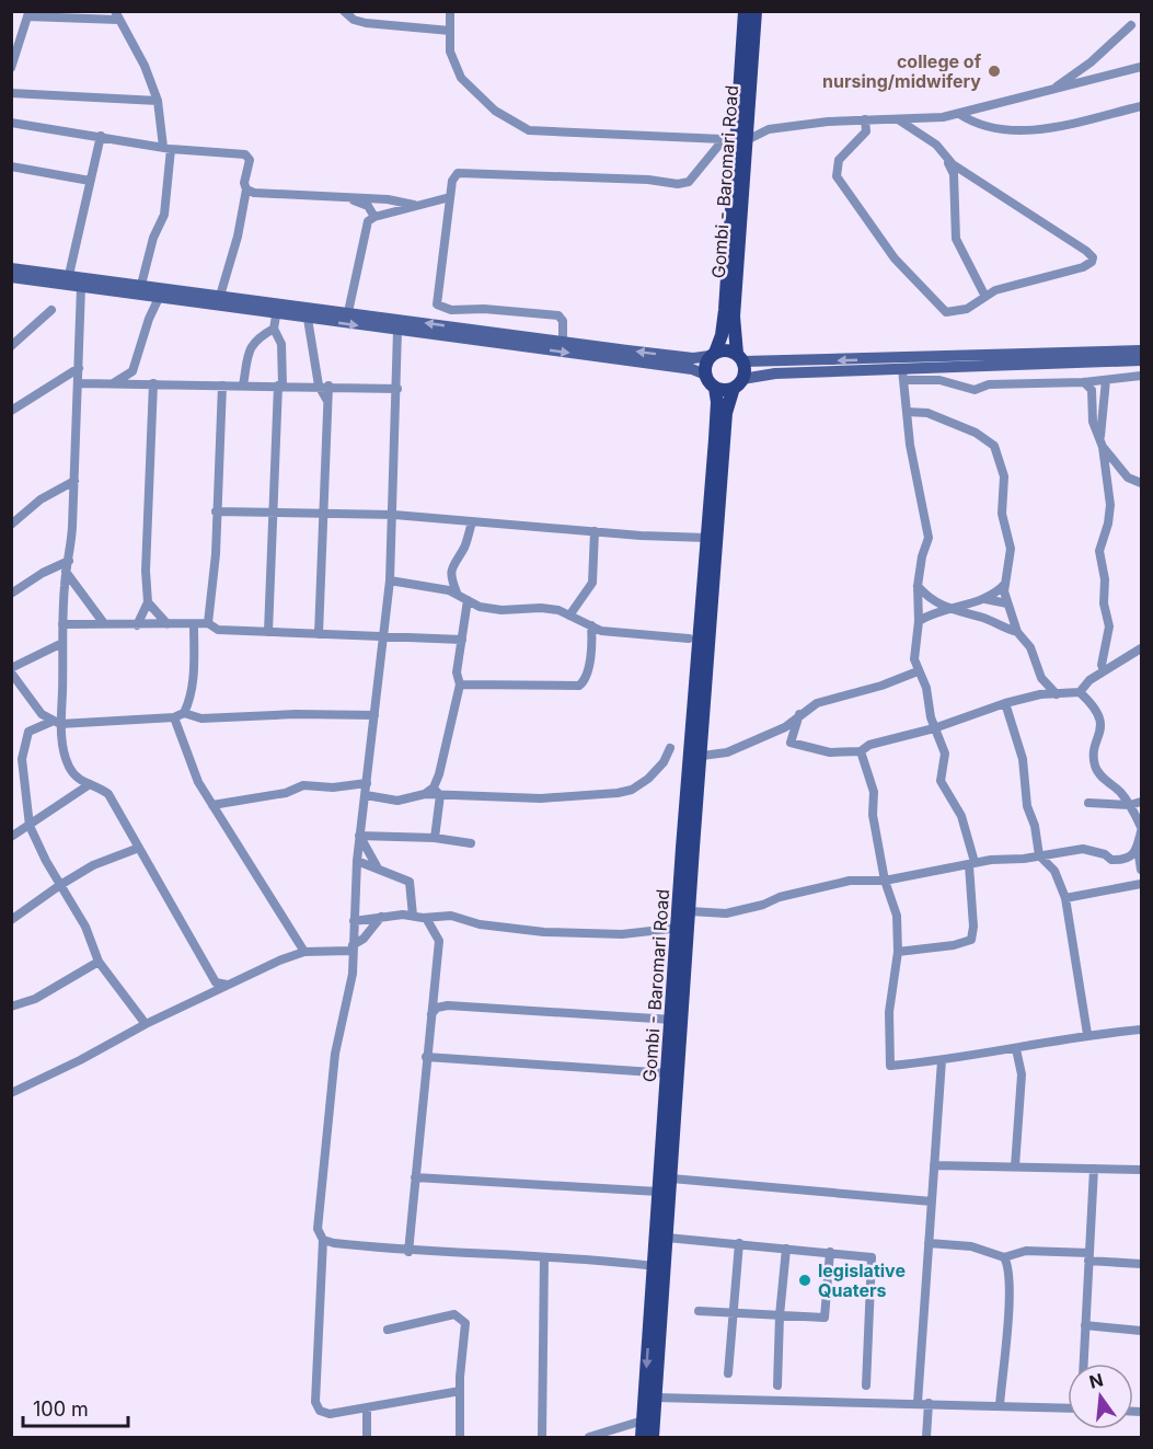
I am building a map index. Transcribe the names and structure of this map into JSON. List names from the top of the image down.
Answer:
{
  "streets": {
    "main road": ["Gombi - Baromari Road"]
  },
  "places": ["college of nursing/midwifery", "legislative Quaters"],
  "scale_bar": "100 m",
  "north": "top"
}
